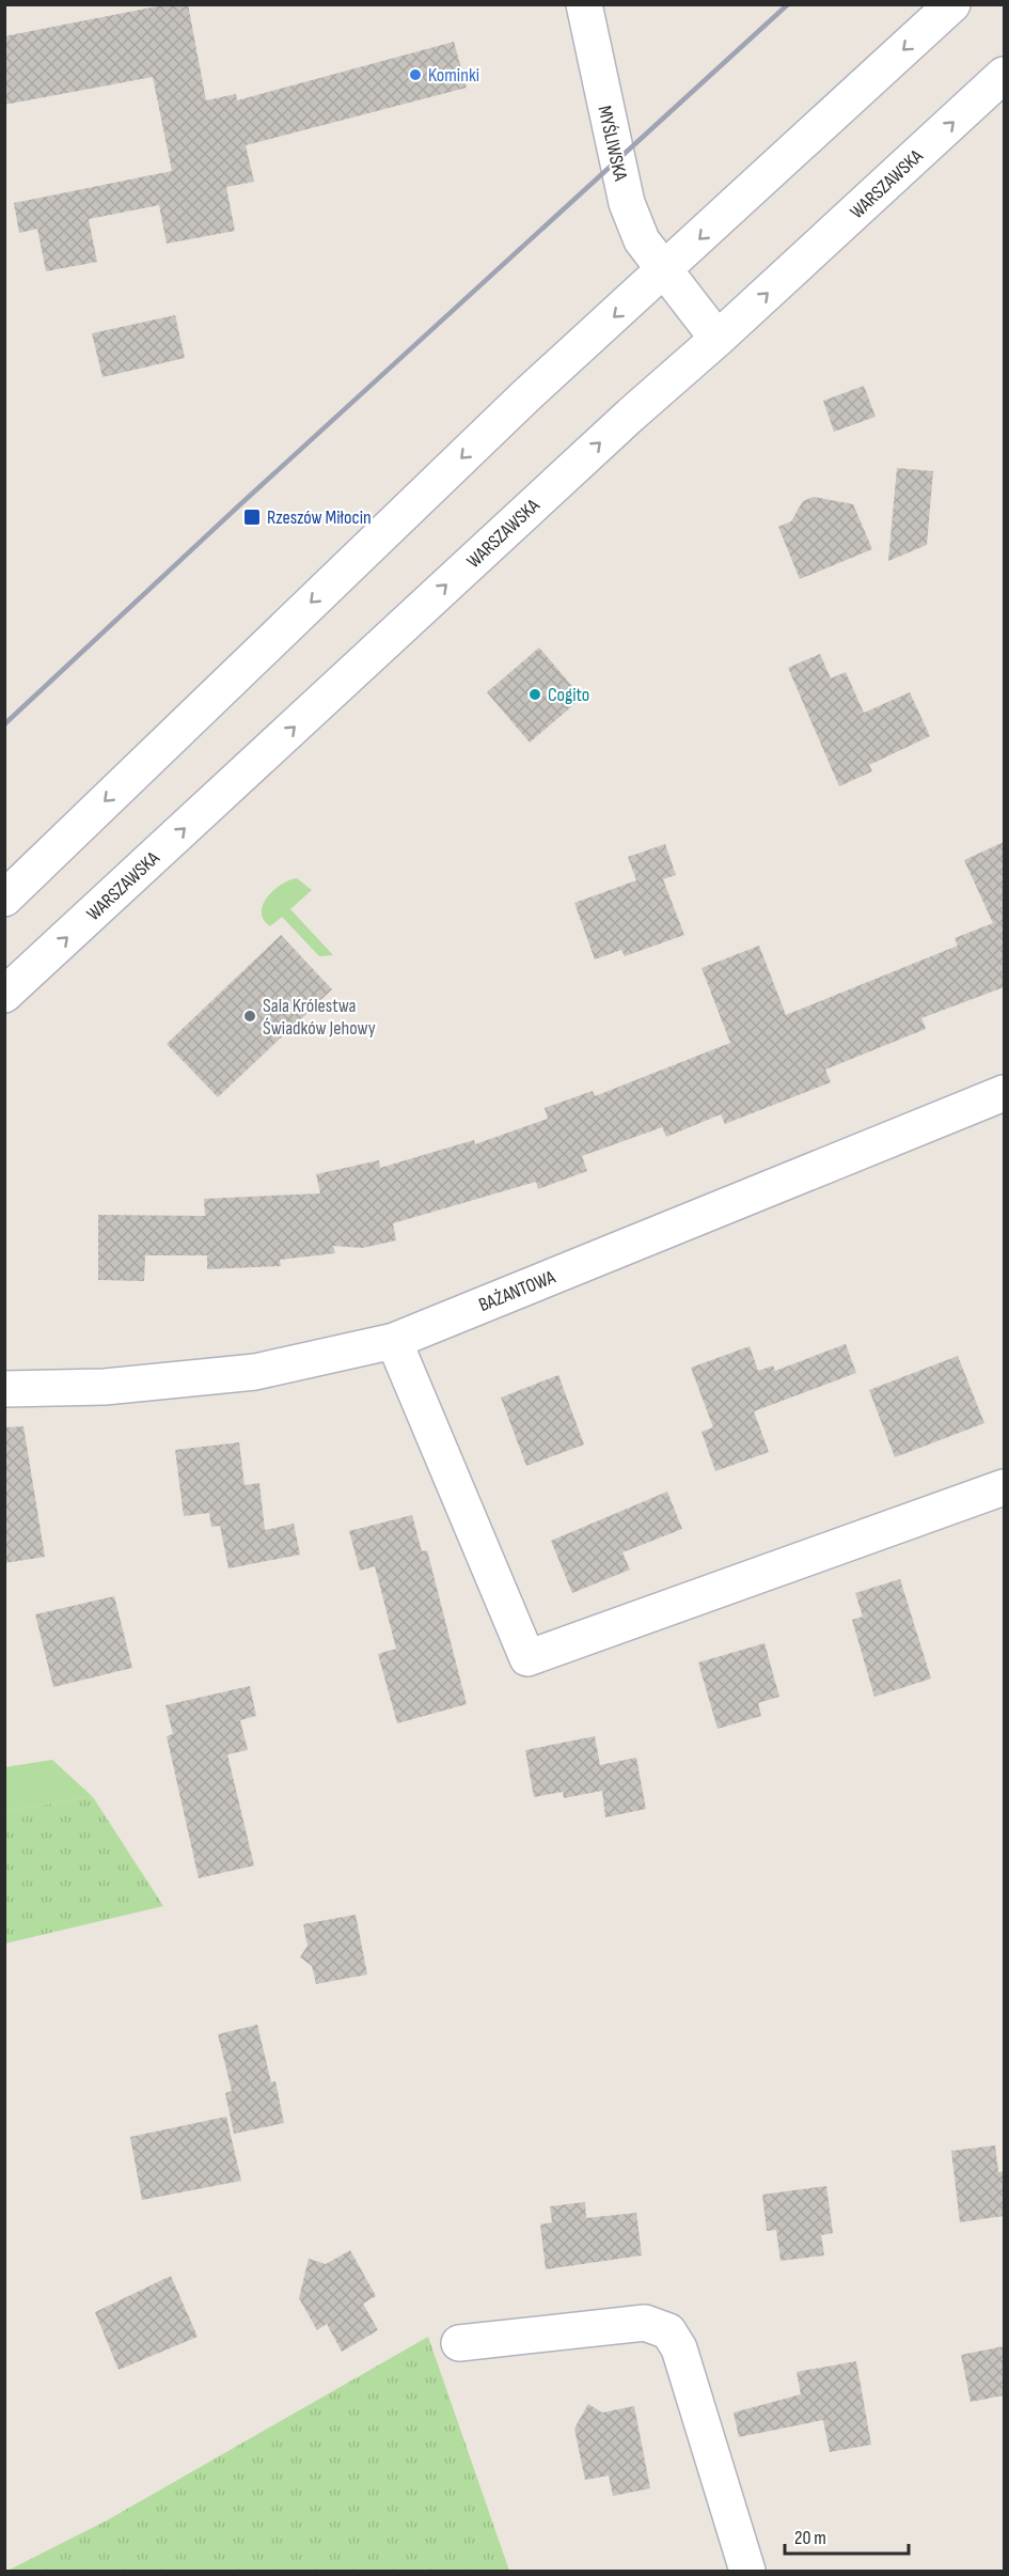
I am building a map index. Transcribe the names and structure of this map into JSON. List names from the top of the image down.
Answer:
{
  "streets": {
    "street": ["MYŚLIWSKA", "WARSZAWSKA", "BAŻANTOWA"]
  },
  "crossings": [
    ["MYŚLIWSKA", "WARSZAWSKA"]
  ],
  "places": {
    "other": ["Kominki", "Cogito", "Sala Królestwa Świadków Jehowy"],
    "transit": ["Rzeszów Miłocin"]
  },
  "scale_bar": "20 m"
}
